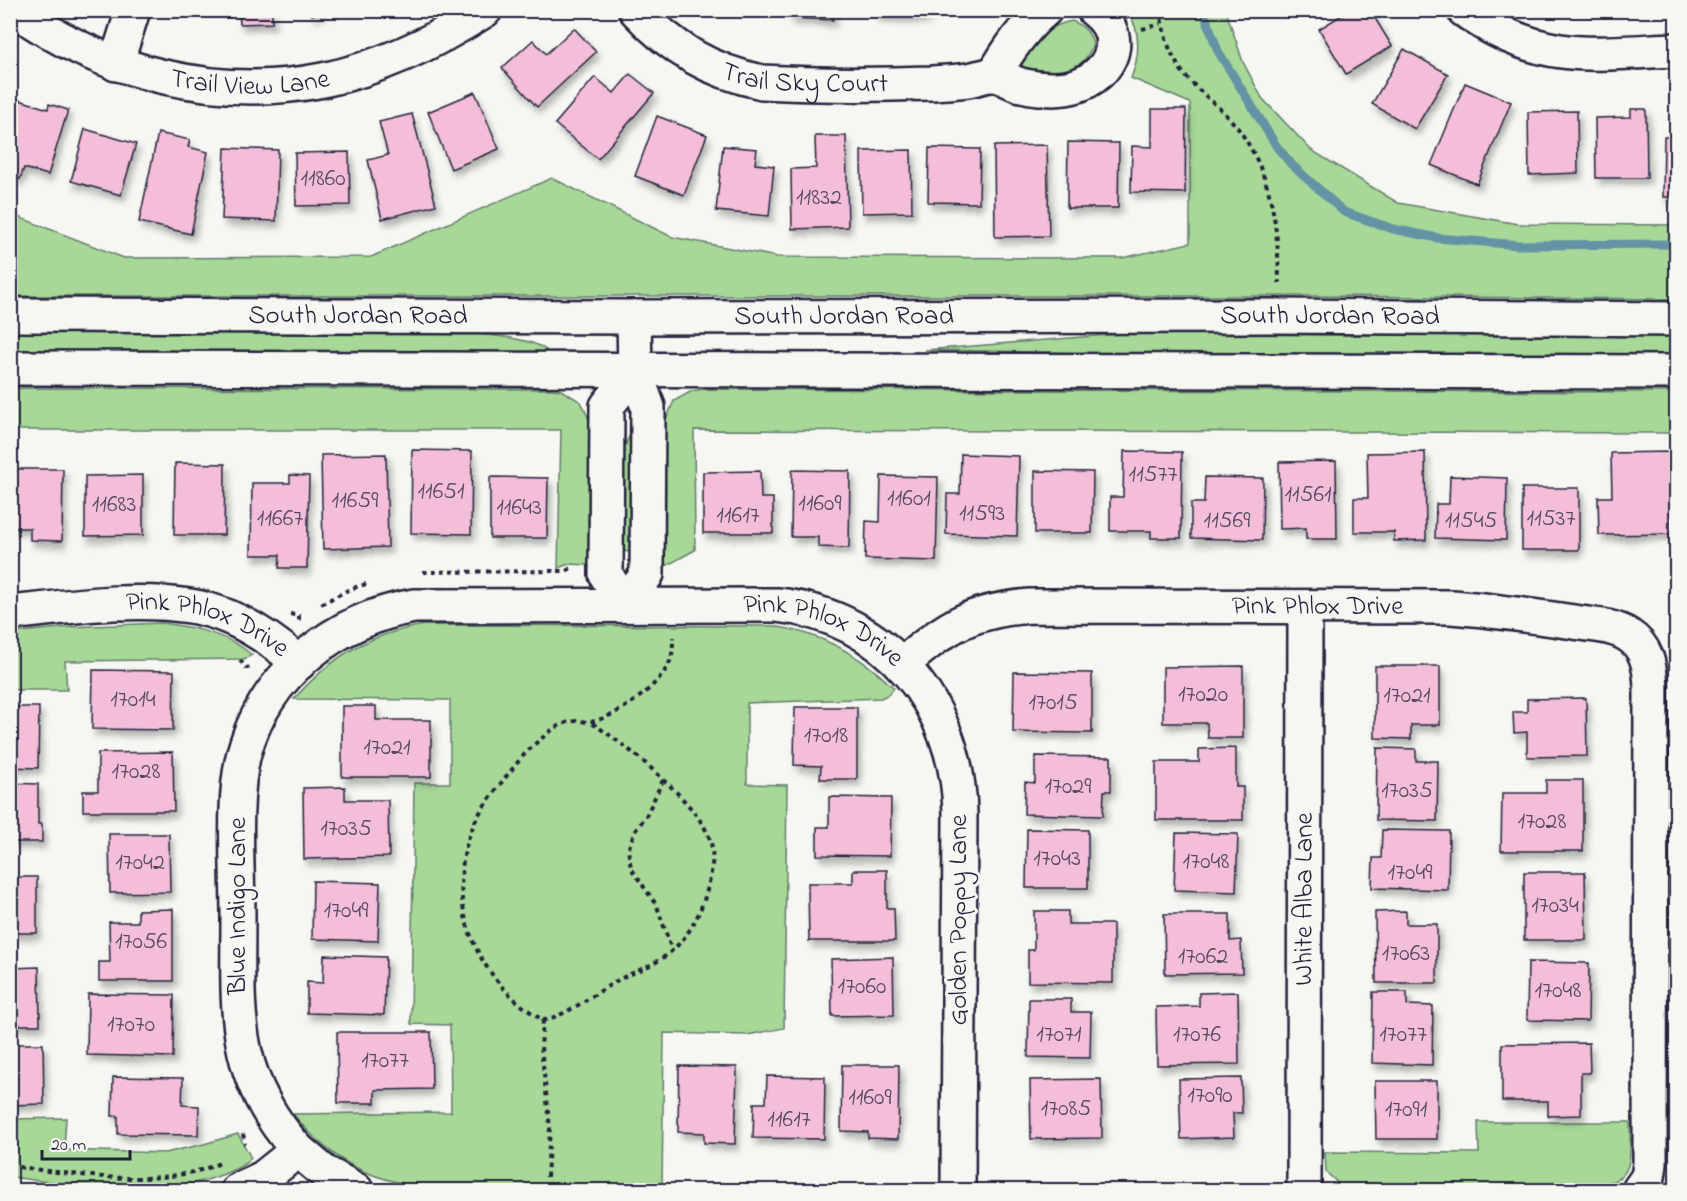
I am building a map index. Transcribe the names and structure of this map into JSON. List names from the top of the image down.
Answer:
{
  "streets": {
    "street": [
      "Trail Sky Court",
      "Trail View Lane",
      "South Jordan Road",
      "Pink Phlox Drive",
      "White Alba Lane",
      "Blue Indigo Lane",
      "Golden Poppy Lane"
    ]
  },
  "crossings": [
    ["Pink Phlox Drive", "White Alba Lane"],
    ["Pink Phlox Drive", "Blue Indigo Lane"],
    ["Pink Phlox Drive", "Golden Poppy Lane"]
  ],
  "house_numbers": [
    "11860",
    "11832",
    "11577",
    "11651",
    "11561",
    "11601",
    "11659",
    "11609",
    "11683",
    "11643",
    "11593",
    "11617",
    "11667",
    "11537",
    "11569",
    "11545",
    "17020",
    "17021",
    "17014",
    "17015",
    "17018",
    "17021",
    "17028",
    "17029",
    "17035",
    "17028",
    "17035",
    "17043",
    "17048",
    "17042",
    "17049",
    "17034",
    "17049",
    "17056",
    "17063",
    "17062",
    "17060",
    "17048",
    "17070",
    "17071",
    "17076",
    "17077",
    "17077",
    "17090",
    "11609",
    "17085",
    "17091",
    "11617"
  ],
  "scale_bar": "20 m"
}
